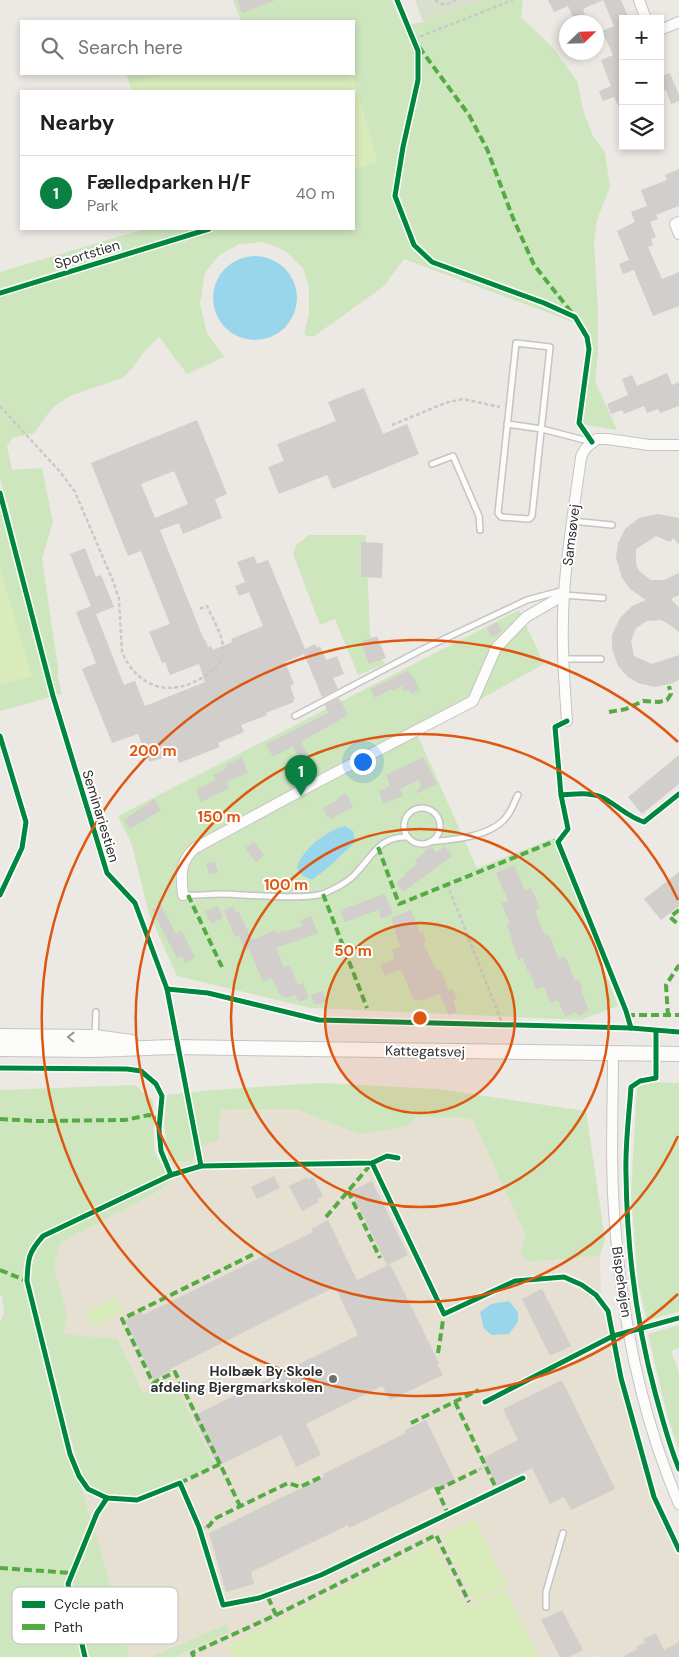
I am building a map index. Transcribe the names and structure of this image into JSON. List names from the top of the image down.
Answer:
{
  "streets": {
    "street": ["Samsøvej", "Kattegatsvej", "Bispehøjen"],
    "cycle path": ["Sportstien", "Seminariestien"]
  },
  "crossings": [
    ["Kattegatsvej", "Bispehøjen"]
  ],
  "places": ["Holbæk By Skole afdeling Bjergmarkskolen"],
  "legend": ["Cycle path", "Path"],
  "north": "top right",
  "page": {
    "map_buttons": ["+", "−"],
    "search": "Search here",
    "heading": "Nearby",
    "list": [
      {
        "mark": "1",
        "name": "Fælledparken H/F",
        "note": "Park",
        "value": "40 m"
      }
    ],
    "pins": "1"
  },
  "rings": [
    "200 m",
    "150 m",
    "100 m",
    "50 m"
  ]
}
